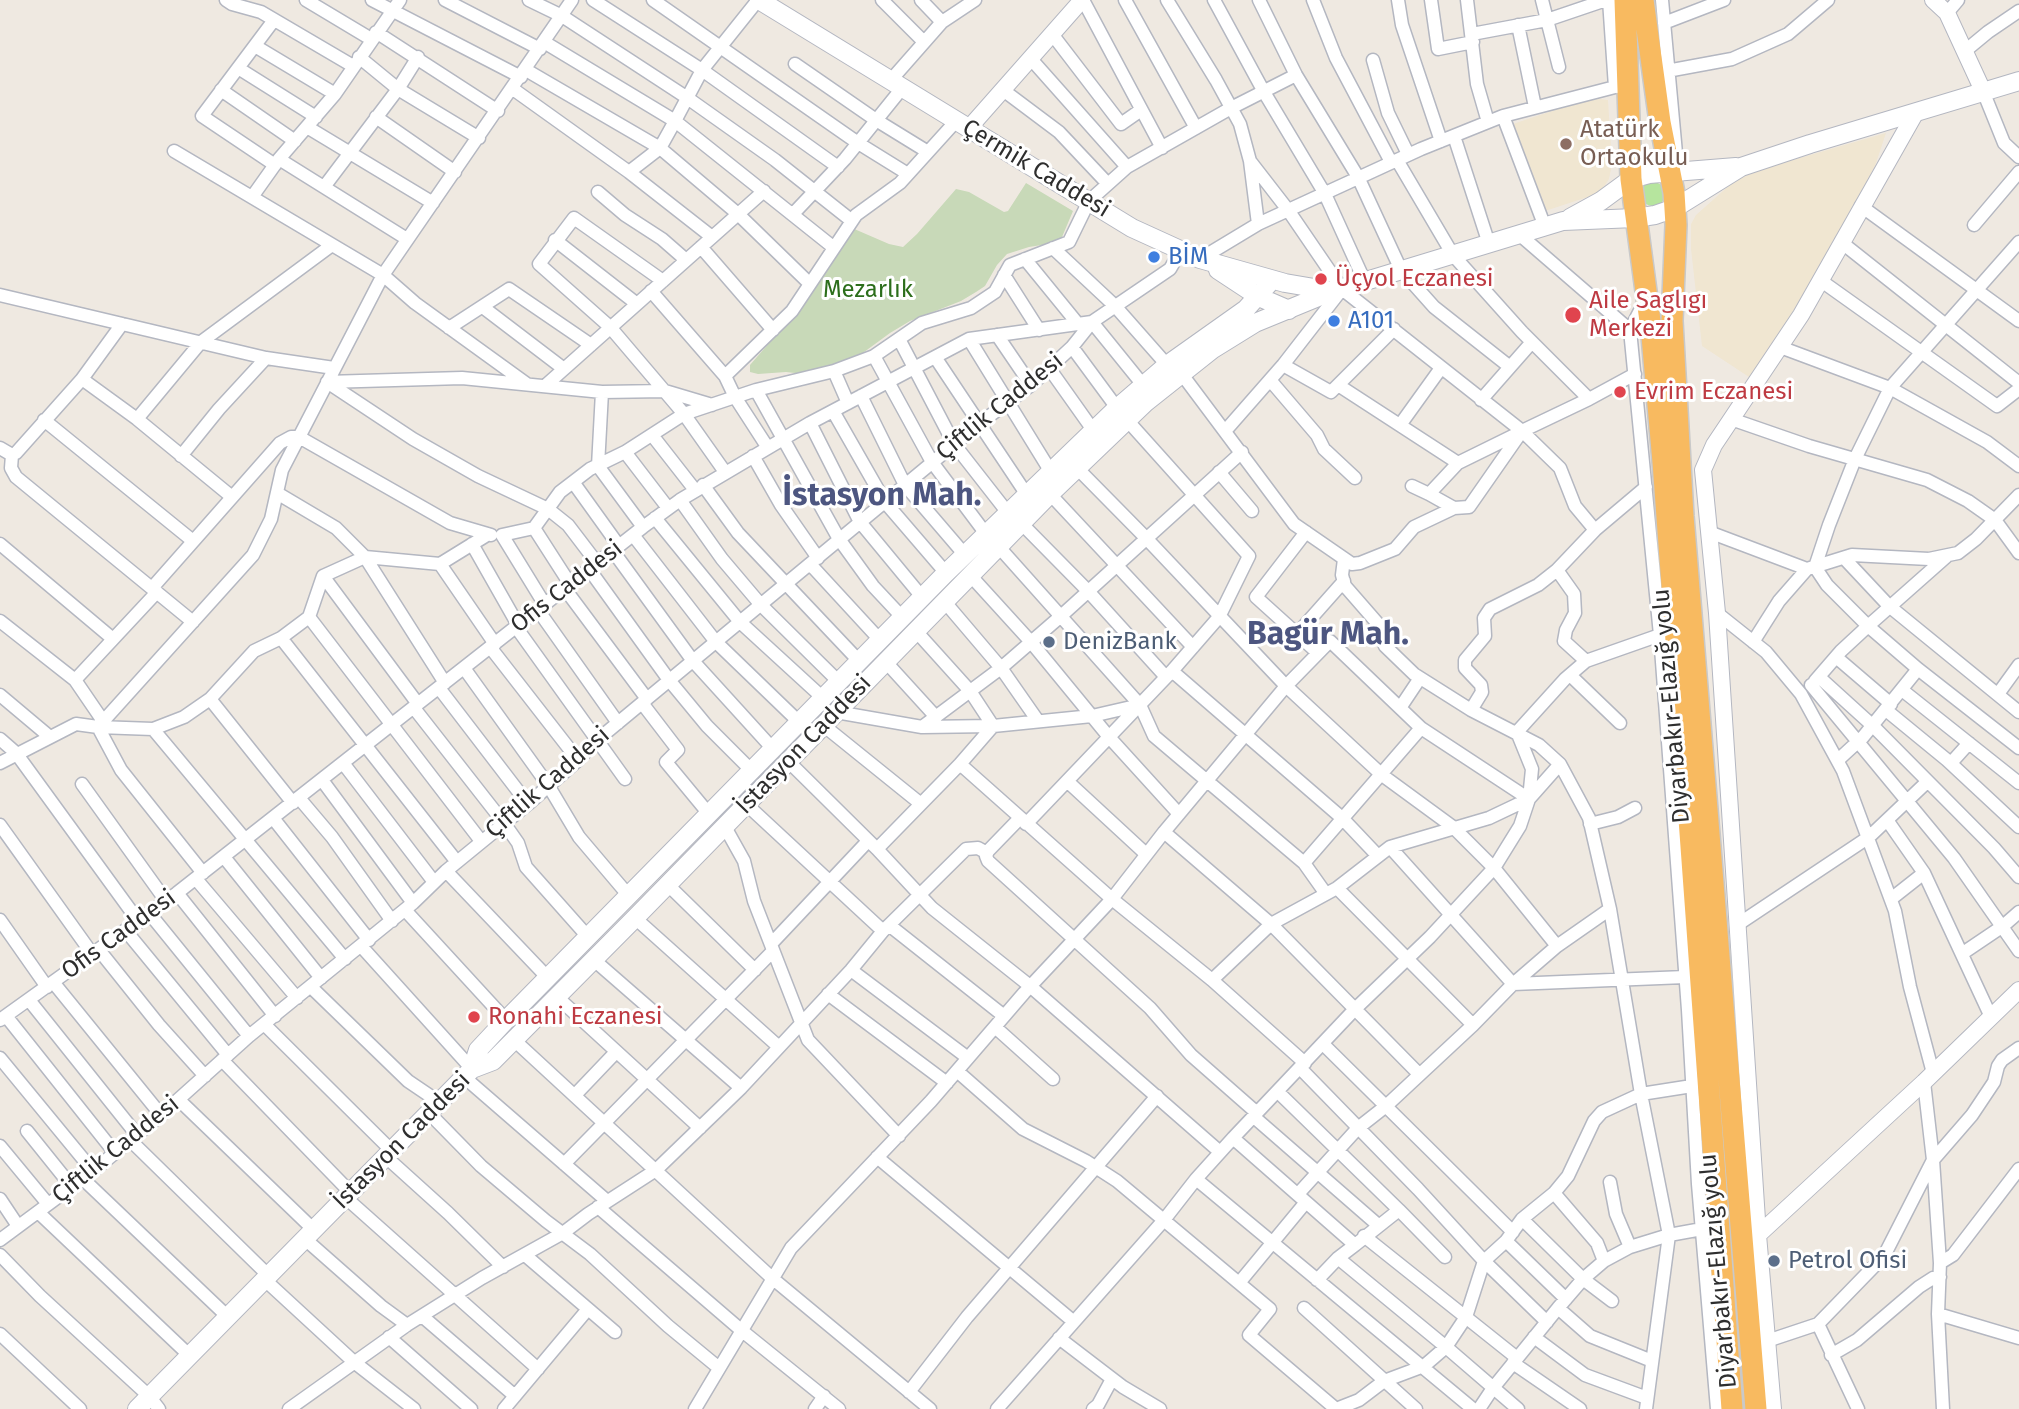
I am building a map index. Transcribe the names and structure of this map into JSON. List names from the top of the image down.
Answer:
{
  "streets": {
    "highway": ["Diyarbakır-Elazığ yolu"],
    "main road": ["Çermik Caddesi", "İstasyon Caddesi"],
    "street": ["Çiftlik Caddesi", "Ofis Caddesi"]
  },
  "crossings": [
    ["Çermik Caddesi", "Ofis Caddesi"],
    ["Çermik Caddesi", "İstasyon Caddesi"],
    ["Çiftlik Caddesi", "Ofis Caddesi"]
  ],
  "districts": ["İstasyon Mah.", "Bagür Mah."],
  "parks": ["Mezarlık"],
  "places": [
    "Atatürk Ortaokulu",
    "BİM",
    "Üçyol Eczanesi",
    "Aile Saglıgı Merkezi",
    "A101",
    "Evrim Eczanesi",
    "DenizBank",
    "Ronahi Eczanesi",
    "Petrol Ofisi"
  ]
}
